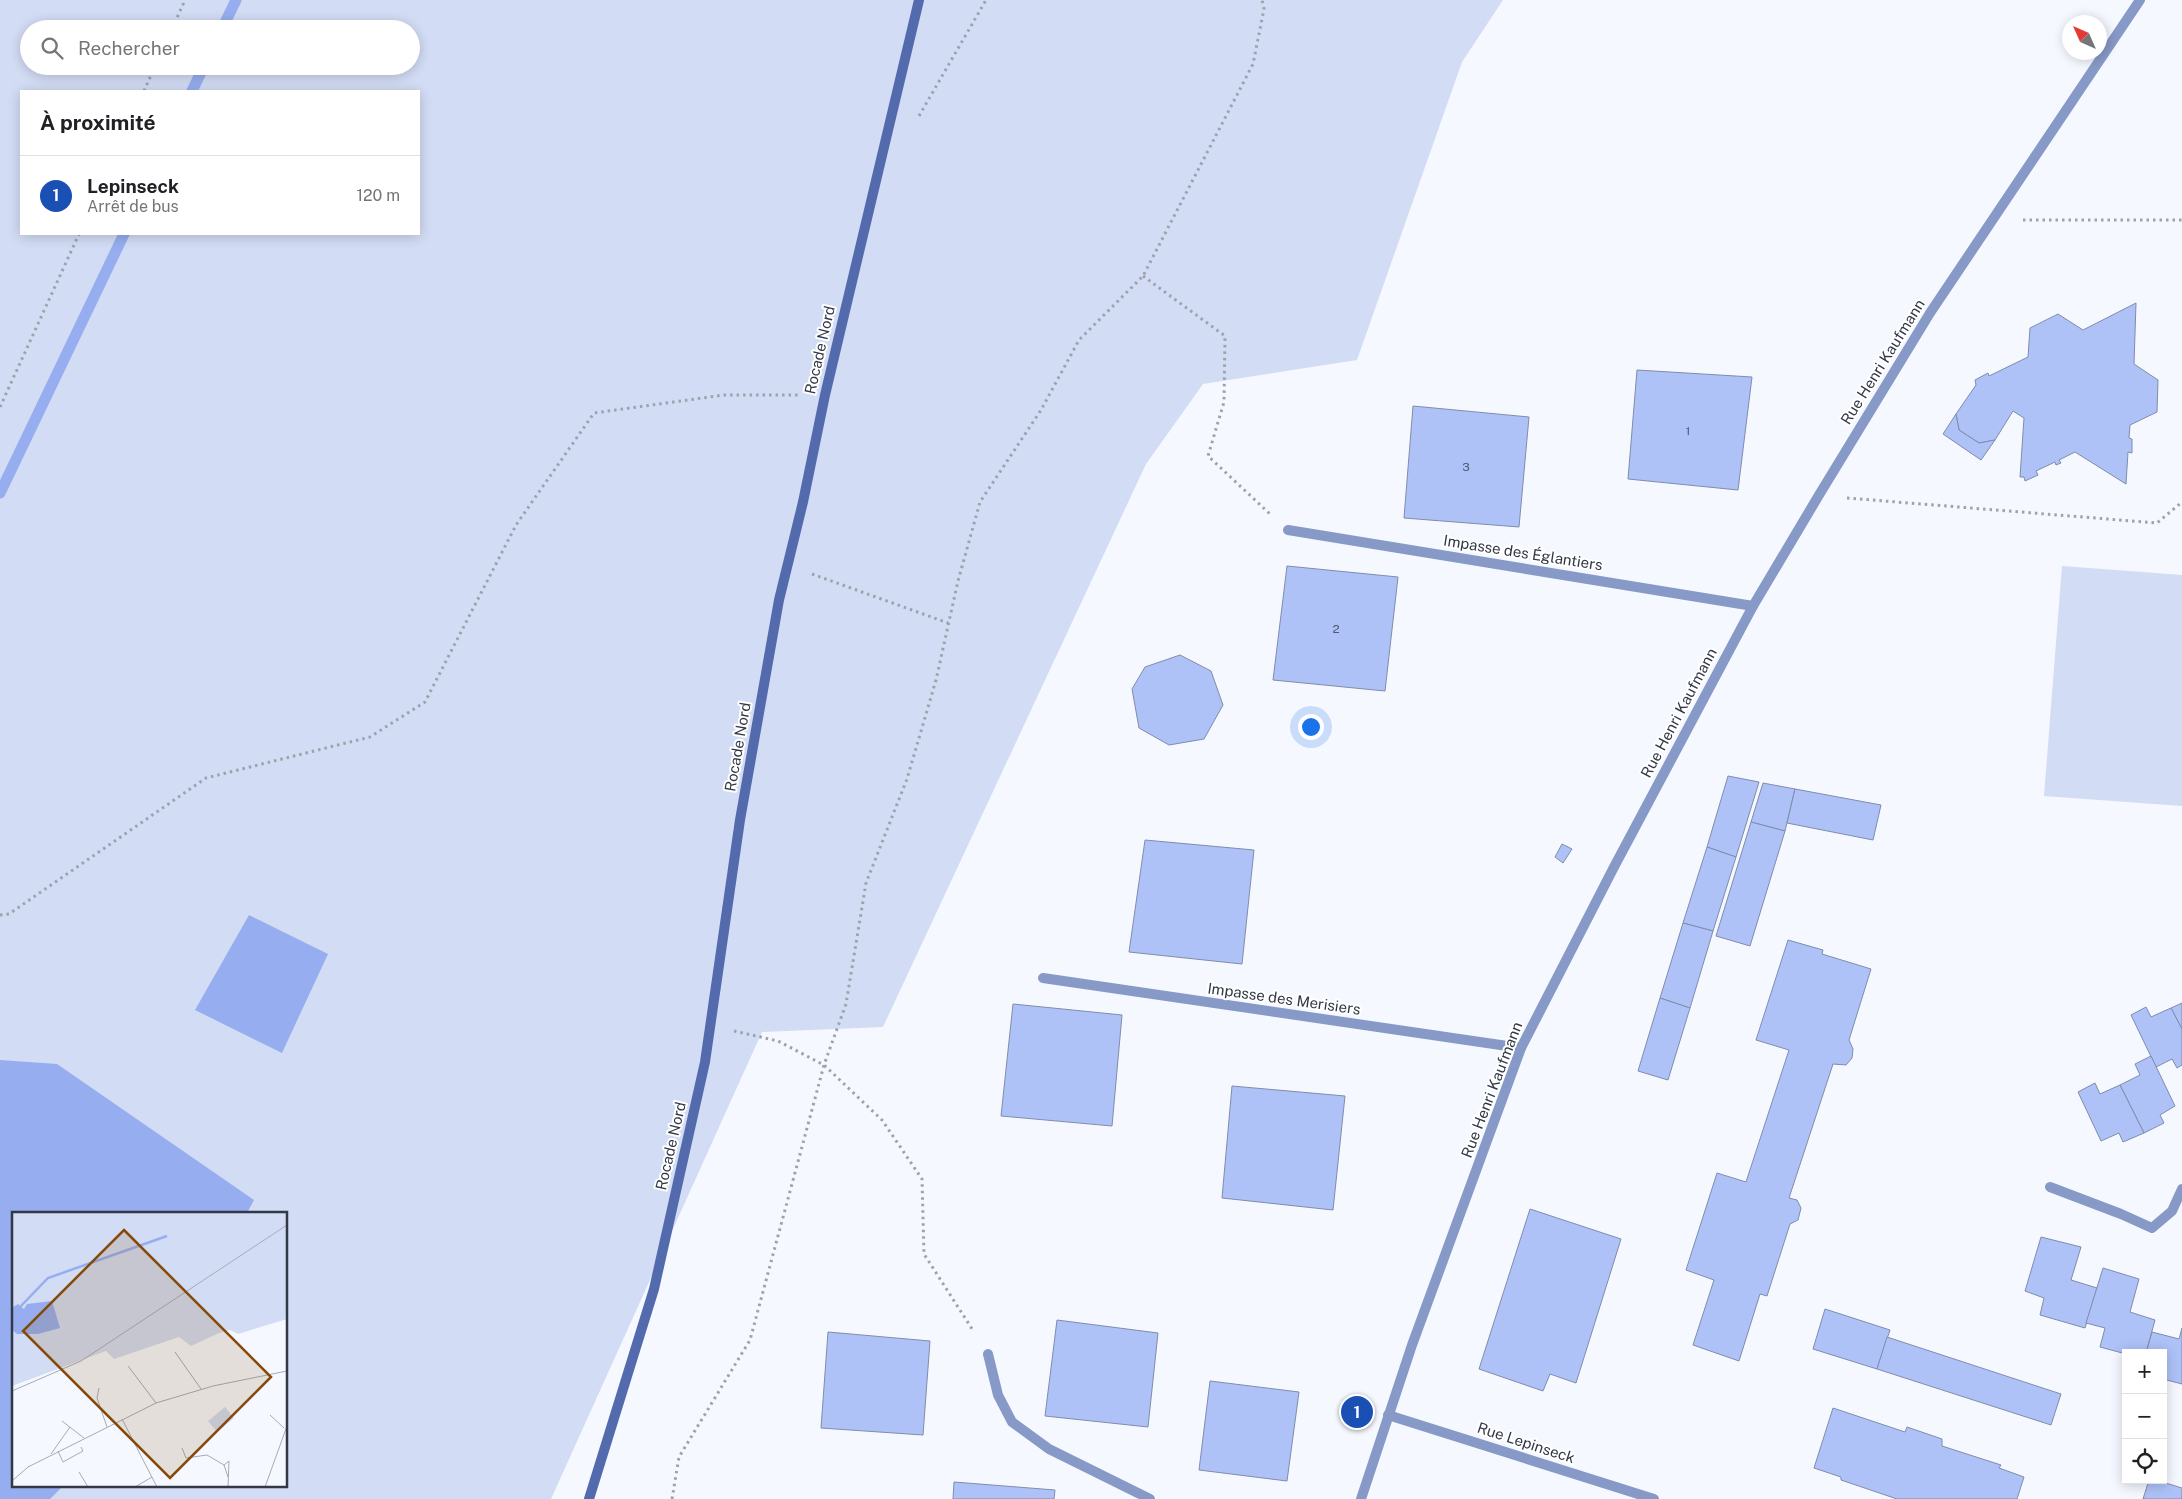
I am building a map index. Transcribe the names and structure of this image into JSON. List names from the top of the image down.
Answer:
{
  "streets": {
    "main road": ["Rocade Nord"],
    "street": [
      "Rue Henri Kaufmann",
      "Impasse des Églantiers",
      "Impasse des Merisiers",
      "Rue Lepinseck"
    ]
  },
  "crossings": [
    ["Rue Henri Kaufmann", "Impasse des Églantiers"],
    ["Rue Henri Kaufmann", "Impasse des Merisiers"],
    ["Rue Henri Kaufmann", "Rue Lepinseck"]
  ],
  "house_numbers": ["1", "3", "2"],
  "north": "top left",
  "page": {
    "search": "Rechercher",
    "heading": "À proximité",
    "list": [
      {
        "mark": "1",
        "name": "Lepinseck",
        "note": "Arrêt de bus",
        "value": "120 m"
      }
    ],
    "map_buttons": ["+", "−"],
    "pins": "1"
  }
}
